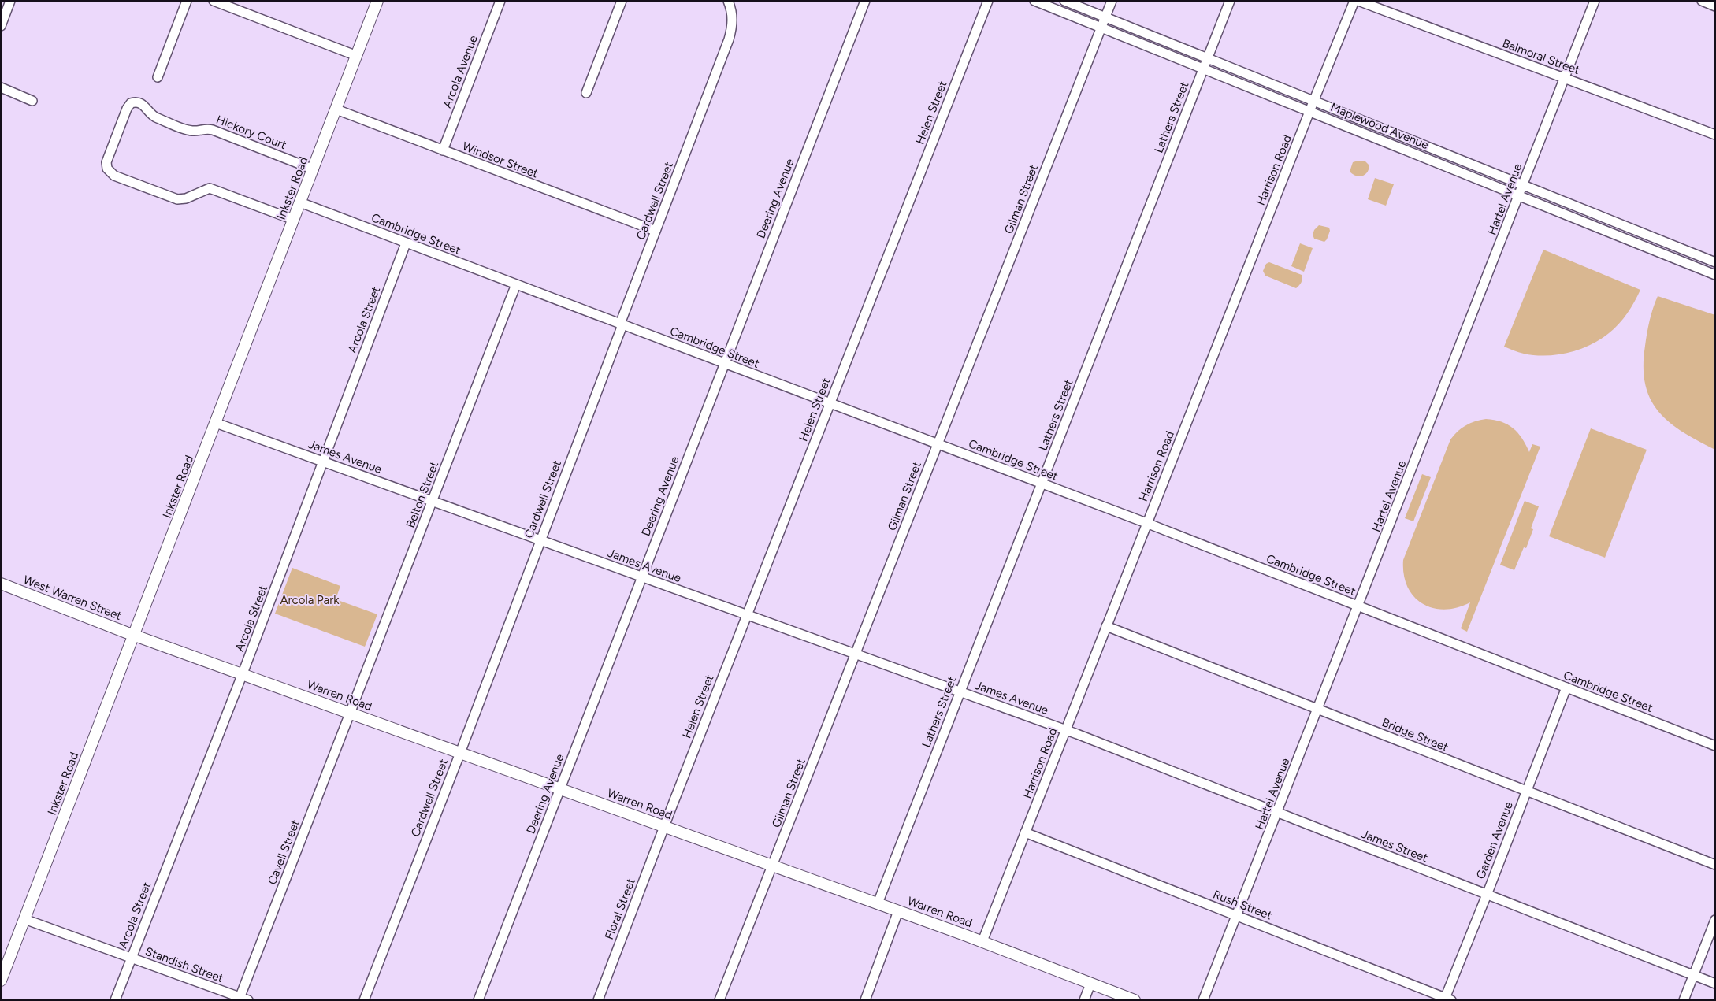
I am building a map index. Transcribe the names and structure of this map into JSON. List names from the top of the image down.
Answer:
{
  "streets": {
    "main road": ["Inkster Road", "West Warren Street", "Warren Road"],
    "street": [
      "Balmoral Street",
      "Arcola Avenue",
      "Helen Street",
      "Lathers Street",
      "Maplewood Avenue",
      "Hickory Court",
      "Windsor Street",
      "Harrison Road",
      "Deering Avenue",
      "Gilman Street",
      "Hartel Avenue",
      "Cardwell Street",
      "Cambridge Street",
      "Arcola Street",
      "James Avenue",
      "Belton Street",
      "Bridge Street",
      "Garden Avenue",
      "James Street",
      "Cavell Street",
      "Rush Street",
      "Floral Street",
      "Standish Street"
    ]
  },
  "crossings": [
    ["Balmoral Street", "Hartel Avenue"],
    ["Arcola Avenue", "Windsor Street"],
    ["Helen Street", "Cambridge Street"],
    ["Helen Street", "James Avenue"],
    ["Helen Street", "Warren Road"],
    ["Helen Street", "Floral Street"],
    ["Lathers Street", "Maplewood Avenue"],
    ["Lathers Street", "Cambridge Street"],
    ["Lathers Street", "James Avenue"],
    ["Lathers Street", "Warren Road"],
    ["Maplewood Avenue", "Harrison Road"],
    ["Maplewood Avenue", "Gilman Street"],
    ["Maplewood Avenue", "Hartel Avenue"],
    ["Hickory Court", "Inkster Road"],
    ["Windsor Street", "Inkster Road"],
    ["Windsor Street", "Cardwell Street"],
    ["Harrison Road", "Cambridge Street"],
    ["Harrison Road", "James Avenue"],
    ["Harrison Road", "Warren Road"],
    ["Harrison Road", "Bridge Street"],
    ["Harrison Road", "James Street"],
    ["Harrison Road", "Rush Street"],
    ["Inkster Road", "Cambridge Street"],
    ["Inkster Road", "James Avenue"],
    ["Inkster Road", "West Warren Street"],
    ["Inkster Road", "Warren Road"],
    ["Inkster Road", "Standish Street"],
    ["Deering Avenue", "Cambridge Street"],
    ["Deering Avenue", "James Avenue"],
    ["Deering Avenue", "Warren Road"],
    ["Gilman Street", "Cambridge Street"],
    ["Gilman Street", "James Avenue"],
    ["Gilman Street", "Warren Road"],
    ["Hartel Avenue", "Cambridge Street"],
    ["Hartel Avenue", "Bridge Street"],
    ["Hartel Avenue", "James Street"],
    ["Hartel Avenue", "Rush Street"],
    ["Cardwell Street", "Cambridge Street"],
    ["Cardwell Street", "James Avenue"],
    ["Cardwell Street", "Warren Road"],
    ["Cambridge Street", "Arcola Street"],
    ["Cambridge Street", "Belton Street"],
    ["Cambridge Street", "Garden Avenue"],
    ["Arcola Street", "James Avenue"],
    ["Arcola Street", "Warren Road"],
    ["Arcola Street", "Standish Street"],
    ["James Avenue", "Belton Street"],
    ["James Avenue", "James Street"],
    ["Belton Street", "Warren Road"],
    ["Belton Street", "Cavell Street"],
    ["West Warren Street", "Warren Road"],
    ["Warren Road", "Cavell Street"],
    ["Warren Road", "Floral Street"],
    ["Bridge Street", "Garden Avenue"],
    ["Garden Avenue", "James Street"],
    ["Garden Avenue", "Rush Street"],
    ["Cavell Street", "Standish Street"]
  ],
  "parks": ["Arcola Park"]
}
